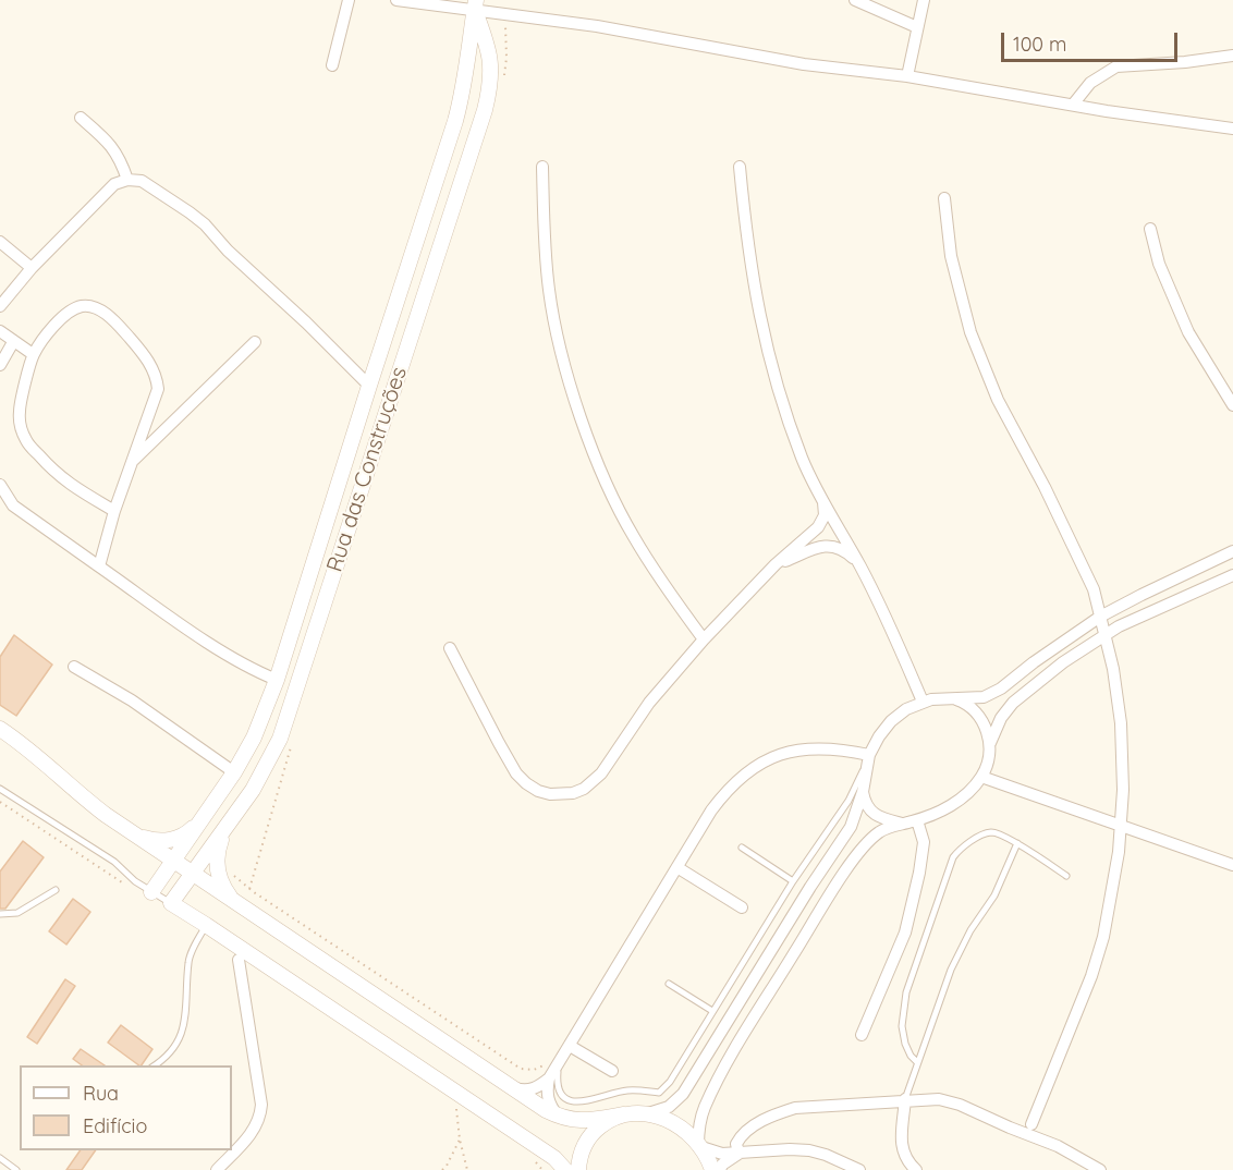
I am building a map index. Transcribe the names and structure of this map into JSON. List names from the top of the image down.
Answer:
{
  "streets": {
    "street": ["Rua das Construções"]
  },
  "legend": ["Rua", "Edifício"],
  "scale_bar": "100 m"
}
